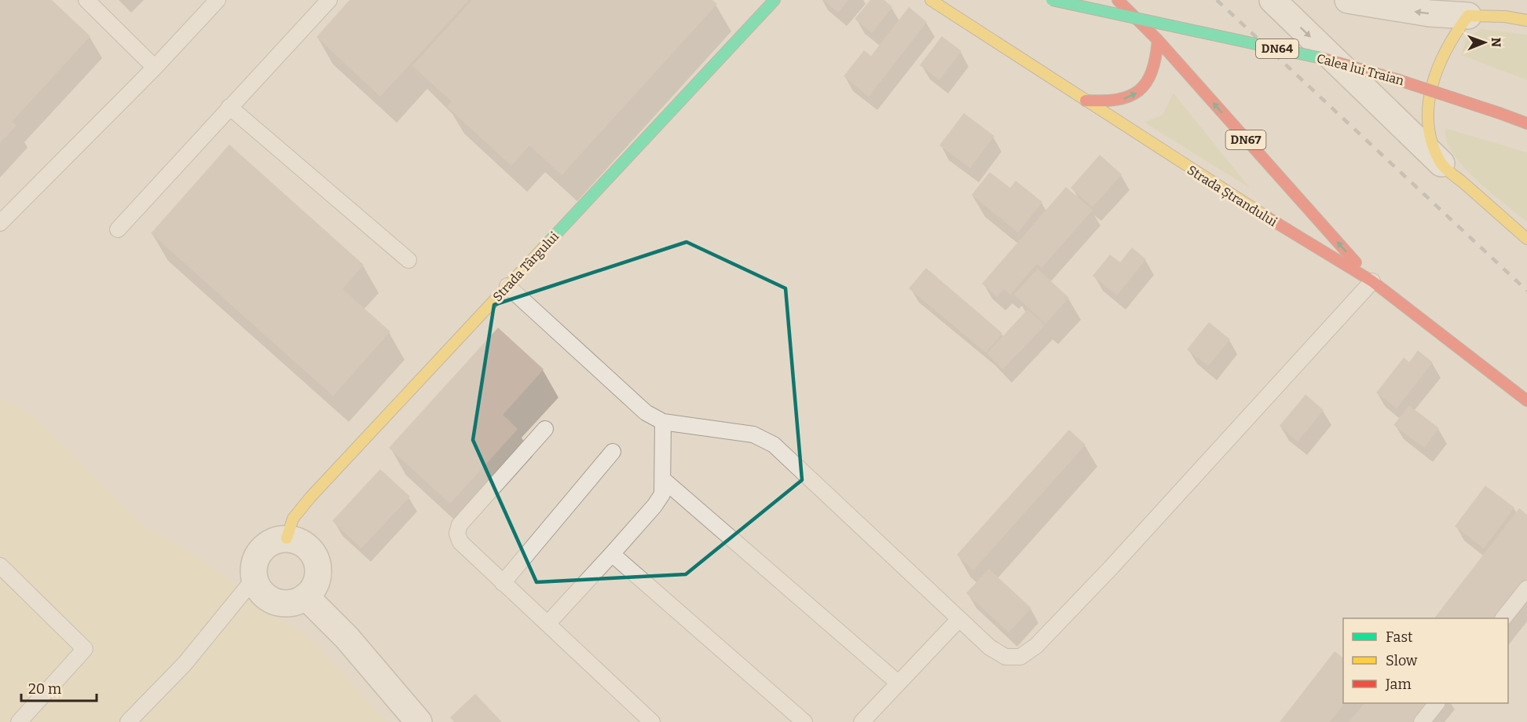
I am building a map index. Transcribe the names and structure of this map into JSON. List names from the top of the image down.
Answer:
{
  "streets": {
    "main road": [
      "DN64",
      "Calea lui Traian",
      "DN67",
      "Strada Ștrandului",
      "Strada Târgului"
    ]
  },
  "crossings": [
    ["DN67", "Strada Ștrandului"]
  ],
  "legend": ["Fast", "Slow", "Jam"],
  "scale_bar": "20 m",
  "north": "right"
}
